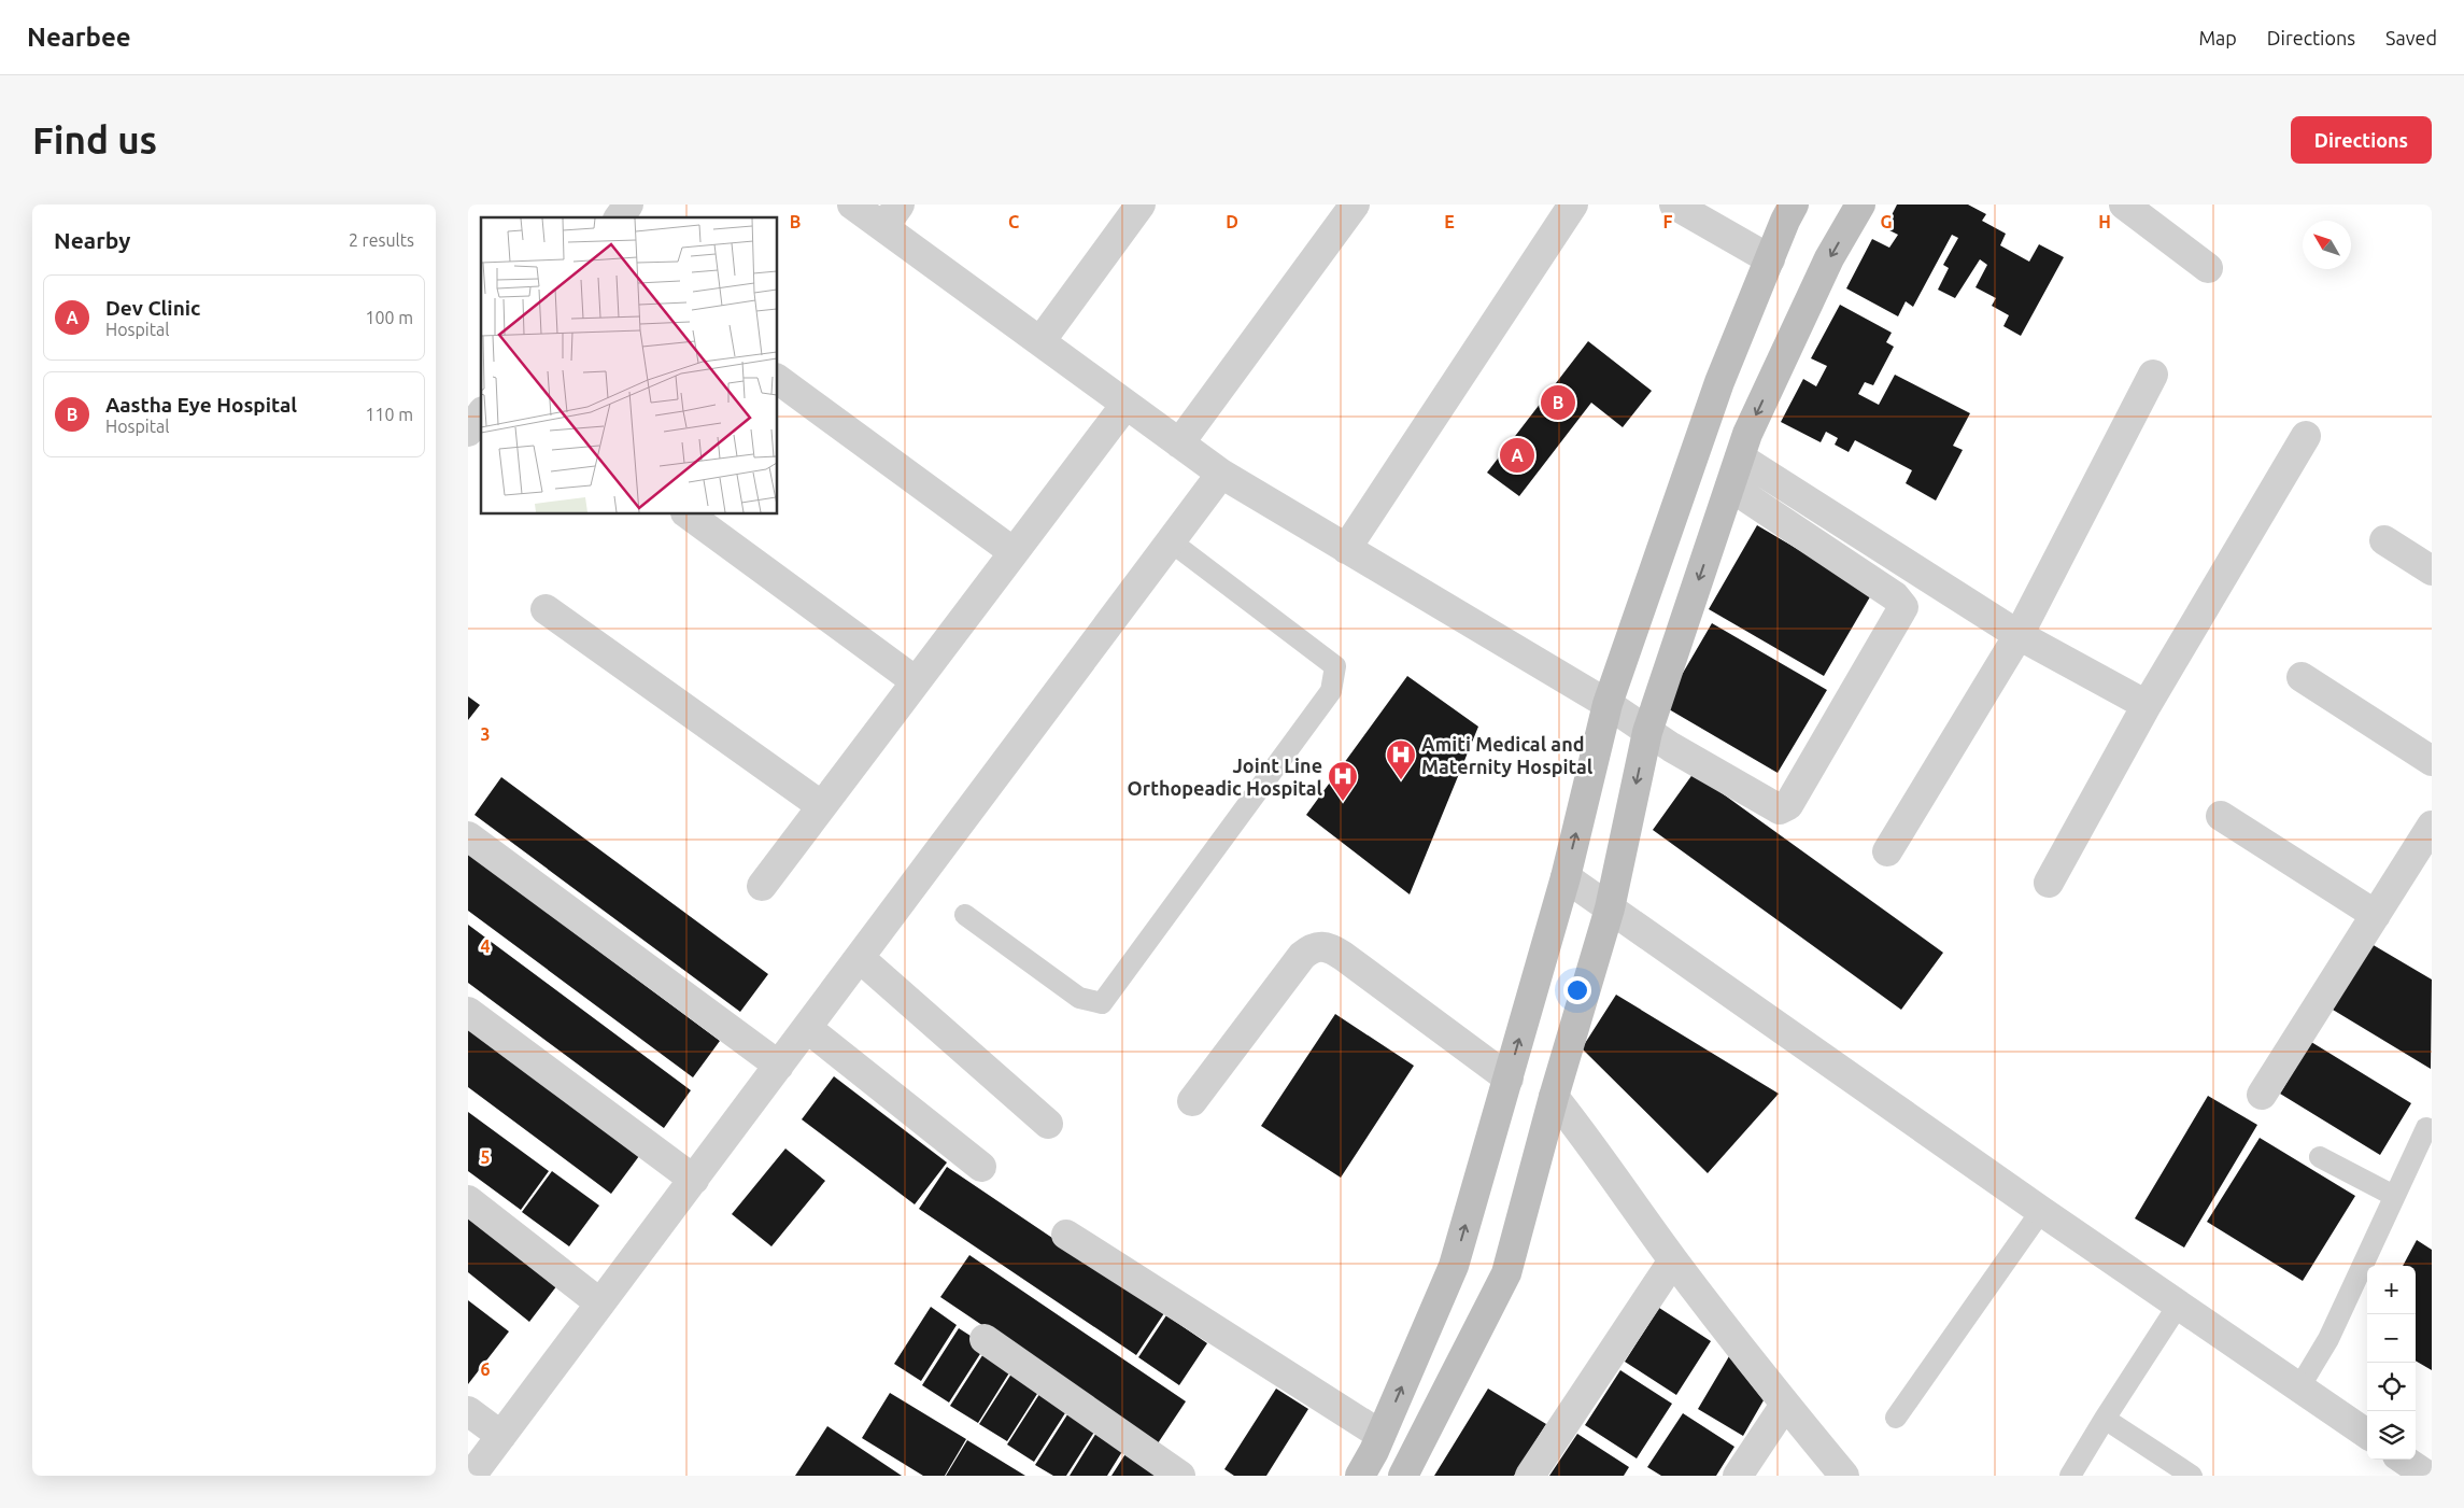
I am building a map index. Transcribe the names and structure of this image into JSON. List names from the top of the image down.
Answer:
{
  "places": {
    "hospital": ["Amiti Medical and Maternity Hospital", "Joint Line Orthopeadic Hospital"]
  },
  "north": "top left",
  "page": {
    "header": "Nearbee",
    "nav": ["Map", "Directions", "Saved"],
    "buttons": "Directions",
    "title": "Find us",
    "heading": ["Nearby", "2 results"],
    "list": [
      {
        "mark": "A",
        "name": "Dev Clinic",
        "note": "Hospital",
        "value": "100 m"
      },
      {
        "mark": "B",
        "name": "Aastha Eye Hospital",
        "note": "Hospital",
        "value": "110 m"
      }
    ],
    "pins": ["B", "A"],
    "map_buttons": ["+", "−"]
  },
  "grid": {
    "columns": [
      "B",
      "C",
      "D",
      "E",
      "F",
      "G",
      "H"
    ],
    "rows": [
      "3",
      "4",
      "5",
      "6"
    ]
  }
}
